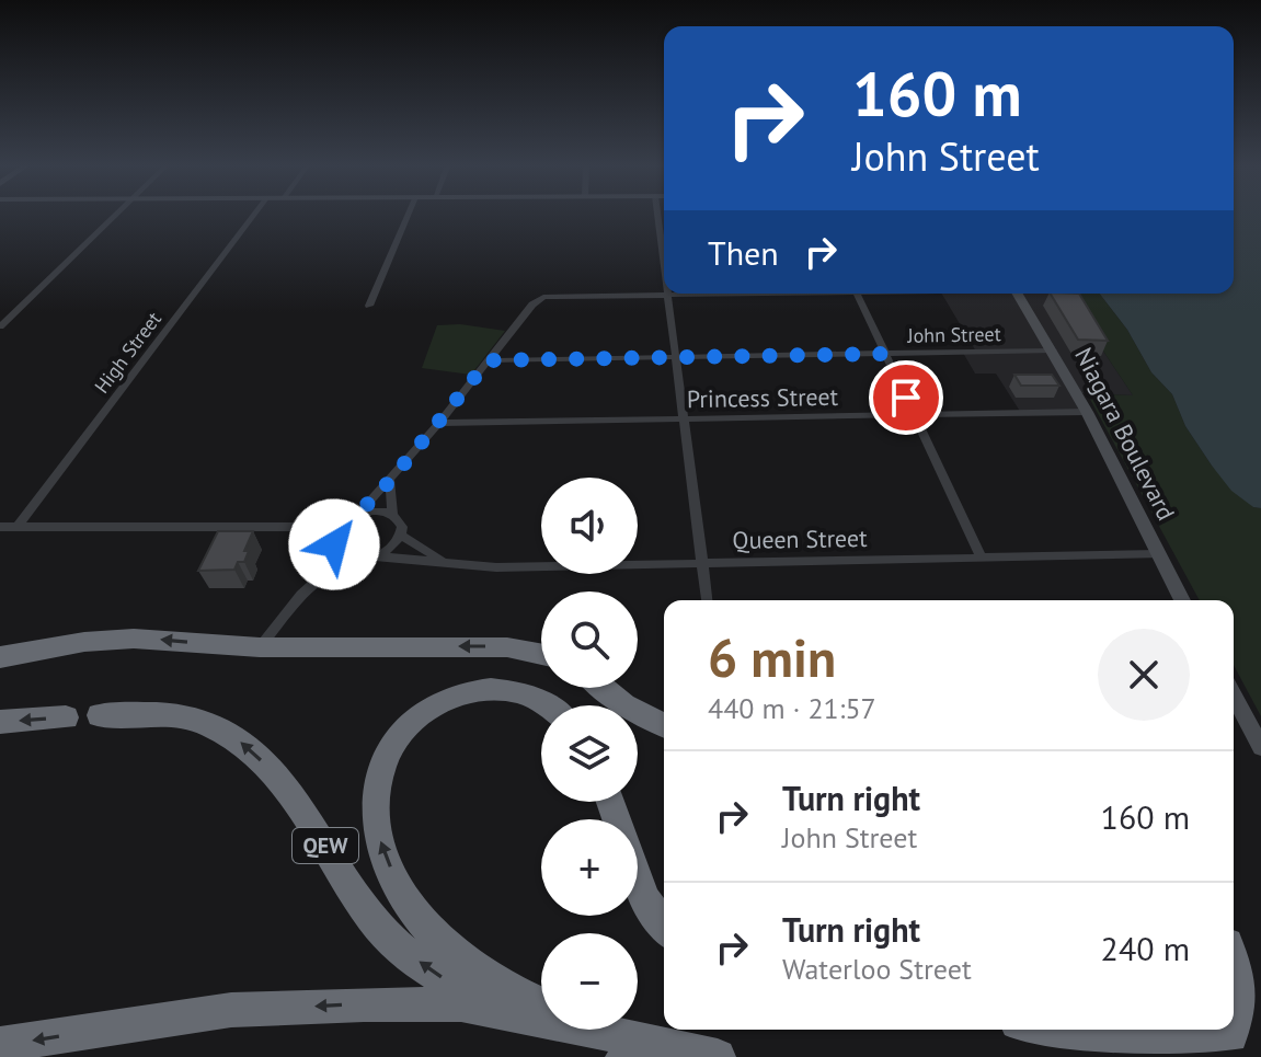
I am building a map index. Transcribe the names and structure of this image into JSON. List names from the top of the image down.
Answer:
{
  "streets": {
    "highway": ["QEW"],
    "street": [
      "John Street",
      "High Street",
      "Princess Street",
      "Niagara Boulevard",
      "Queen Street"
    ]
  },
  "crossings": [
    ["John Street", "Niagara Boulevard"],
    ["Princess Street", "Niagara Boulevard"],
    ["Niagara Boulevard", "Queen Street"]
  ],
  "page": {
    "turn": ["160 m", "John Street"],
    "then": "Then",
    "map_buttons": ["+", "−"],
    "heading": ["6 min", "440 m · 21:57"],
    "list": [
      {
        "name": "Turn right",
        "note": "John Street",
        "value": "160 m"
      },
      {
        "name": "Turn right",
        "note": "Waterloo Street",
        "value": "240 m"
      }
    ]
  }
}
